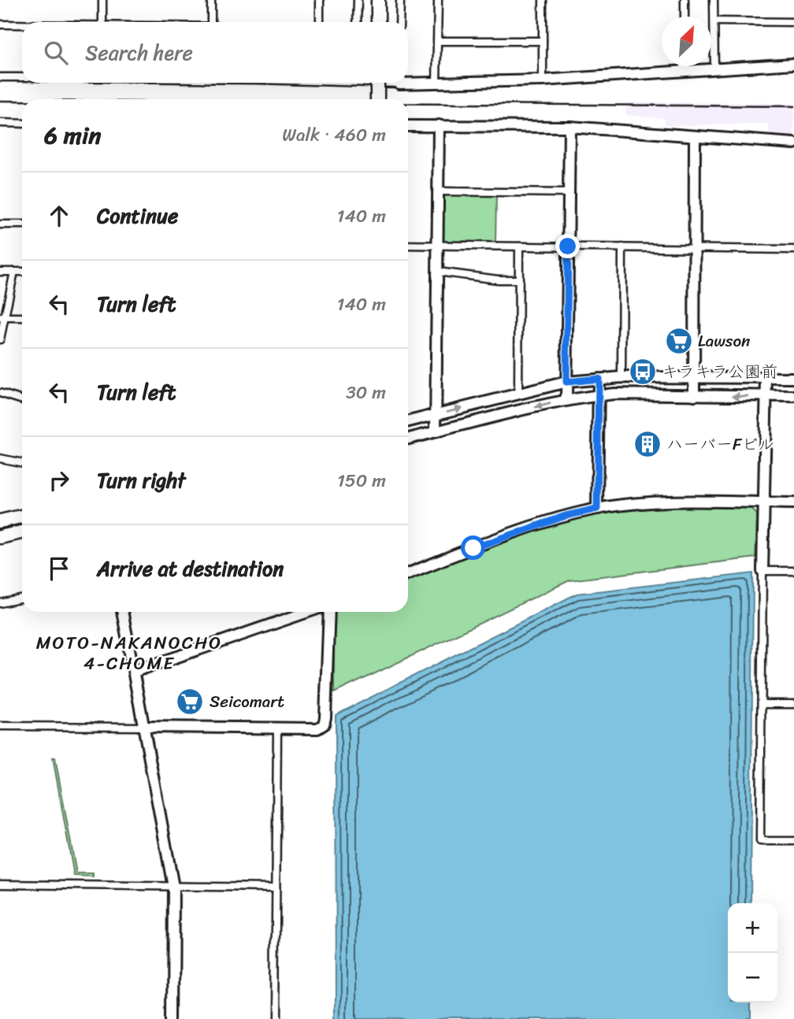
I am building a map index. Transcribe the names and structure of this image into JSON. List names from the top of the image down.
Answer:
{
  "districts": ["MOTO-NAKANOCHO 4-CHOME"],
  "places": {
    "supermarket": ["Lawson", "Seicomart"],
    "bus stop": ["キラキラ公園前"],
    "building": ["ハーバーFビル"]
  },
  "north": "top right",
  "page": {
    "search": "Search here",
    "heading": ["6 min", "Walk · 460 m"],
    "list": [
      ["Continue", "140 m"],
      ["Turn left", "140 m"],
      ["Turn left", "30 m"],
      ["Turn right", "150 m"],
      "Arrive at destination"
    ],
    "map_buttons": ["+", "−"]
  }
}
